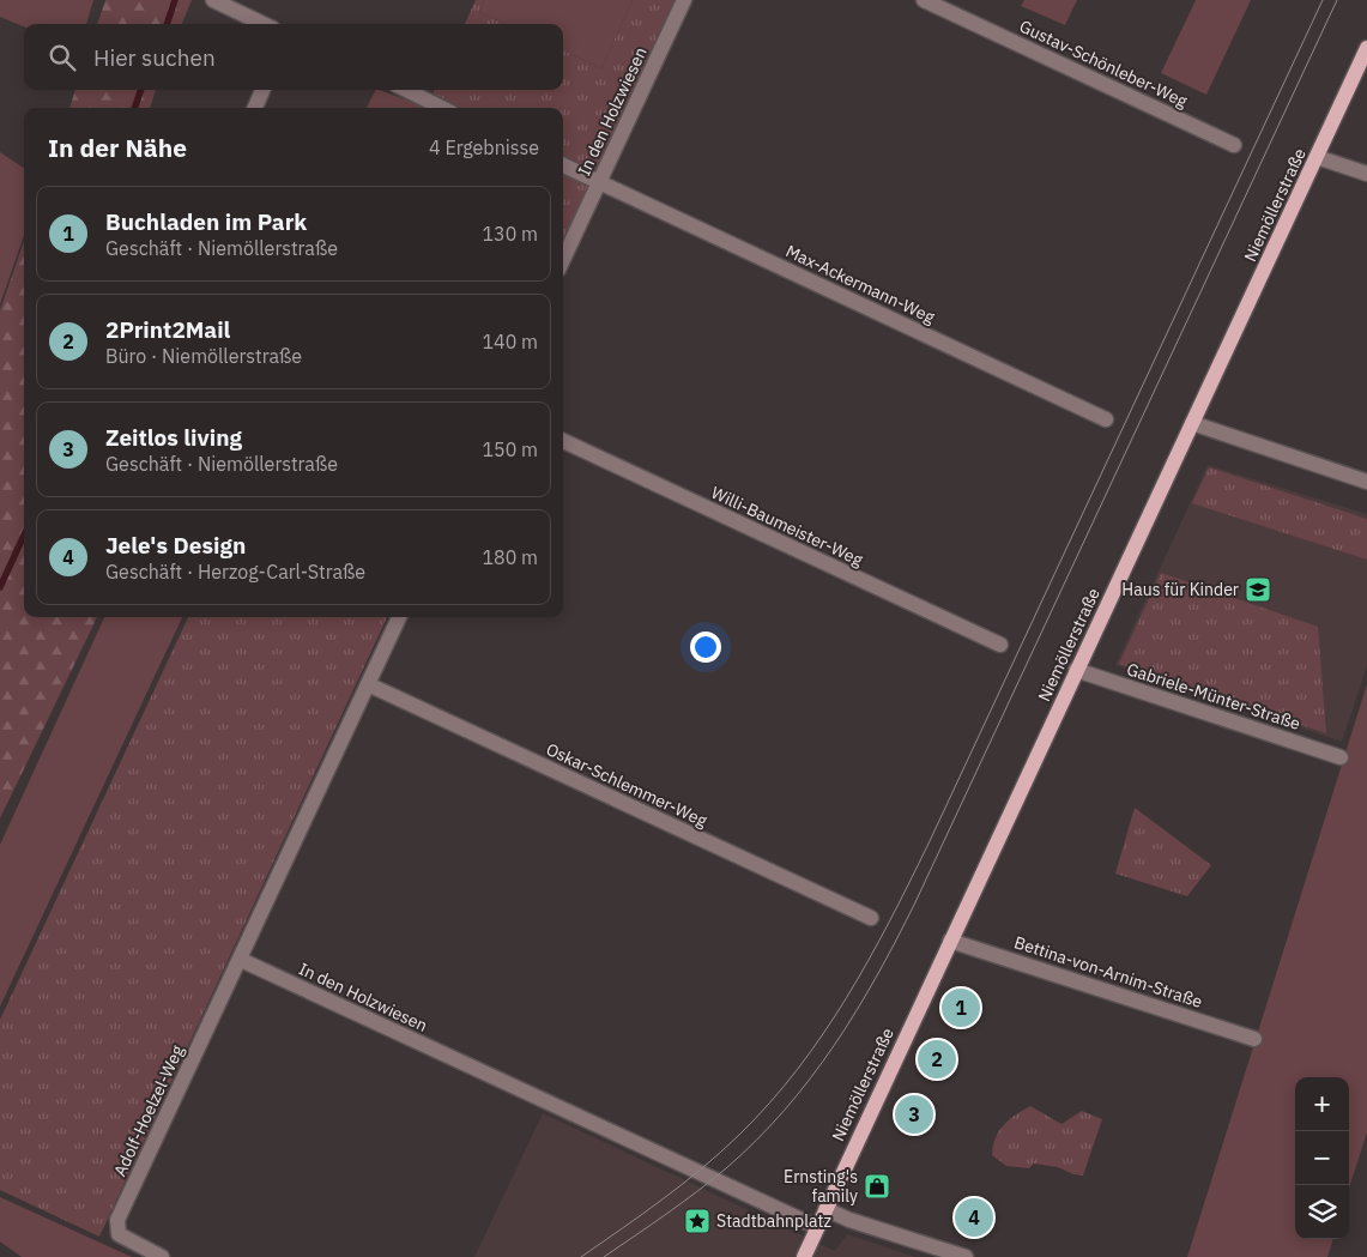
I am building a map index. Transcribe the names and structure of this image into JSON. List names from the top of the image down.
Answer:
{
  "streets": {
    "main road": ["Niemöllerstraße"],
    "street": [
      "Gustav-Schönleber-Weg",
      "In den Holzwiesen",
      "Max-Ackermann-Weg",
      "Willi-Baumeister-Weg",
      "Gabriele-Münter-Straße",
      "Oskar-Schlemmer-Weg",
      "Bettina-von-Arnim-Straße",
      "Adolf-Hoelzel-Weg"
    ]
  },
  "crossings": [
    ["In den Holzwiesen", "Niemöllerstraße"],
    ["In den Holzwiesen", "Max-Ackermann-Weg"],
    ["In den Holzwiesen", "Adolf-Hoelzel-Weg"],
    ["Niemöllerstraße", "Gabriele-Münter-Straße"],
    ["Niemöllerstraße", "Bettina-von-Arnim-Straße"]
  ],
  "places": {
    "school or university": ["Haus für Kinder"],
    "shop": ["Ernsting's family"],
    "place": ["Stadtbahnplatz"]
  },
  "page": {
    "search": "Hier suchen",
    "heading": ["In der Nähe", "4 Ergebnisse"],
    "list": [
      {
        "mark": "1",
        "name": "Buchladen im Park",
        "note": "Geschäft · Niemöllerstraße",
        "value": "130 m"
      },
      {
        "mark": "2",
        "name": "2Print2Mail",
        "note": "Büro · Niemöllerstraße",
        "value": "140 m"
      },
      {
        "mark": "3",
        "name": "Zeitlos living",
        "note": "Geschäft · Niemöllerstraße",
        "value": "150 m"
      },
      {
        "mark": "4",
        "name": "Jele's Design",
        "note": "Geschäft · Herzog-Carl-Straße",
        "value": "180 m"
      }
    ],
    "pins": [
      "1",
      "2",
      "3",
      "4"
    ],
    "map_buttons": ["+", "−"]
  }
}
